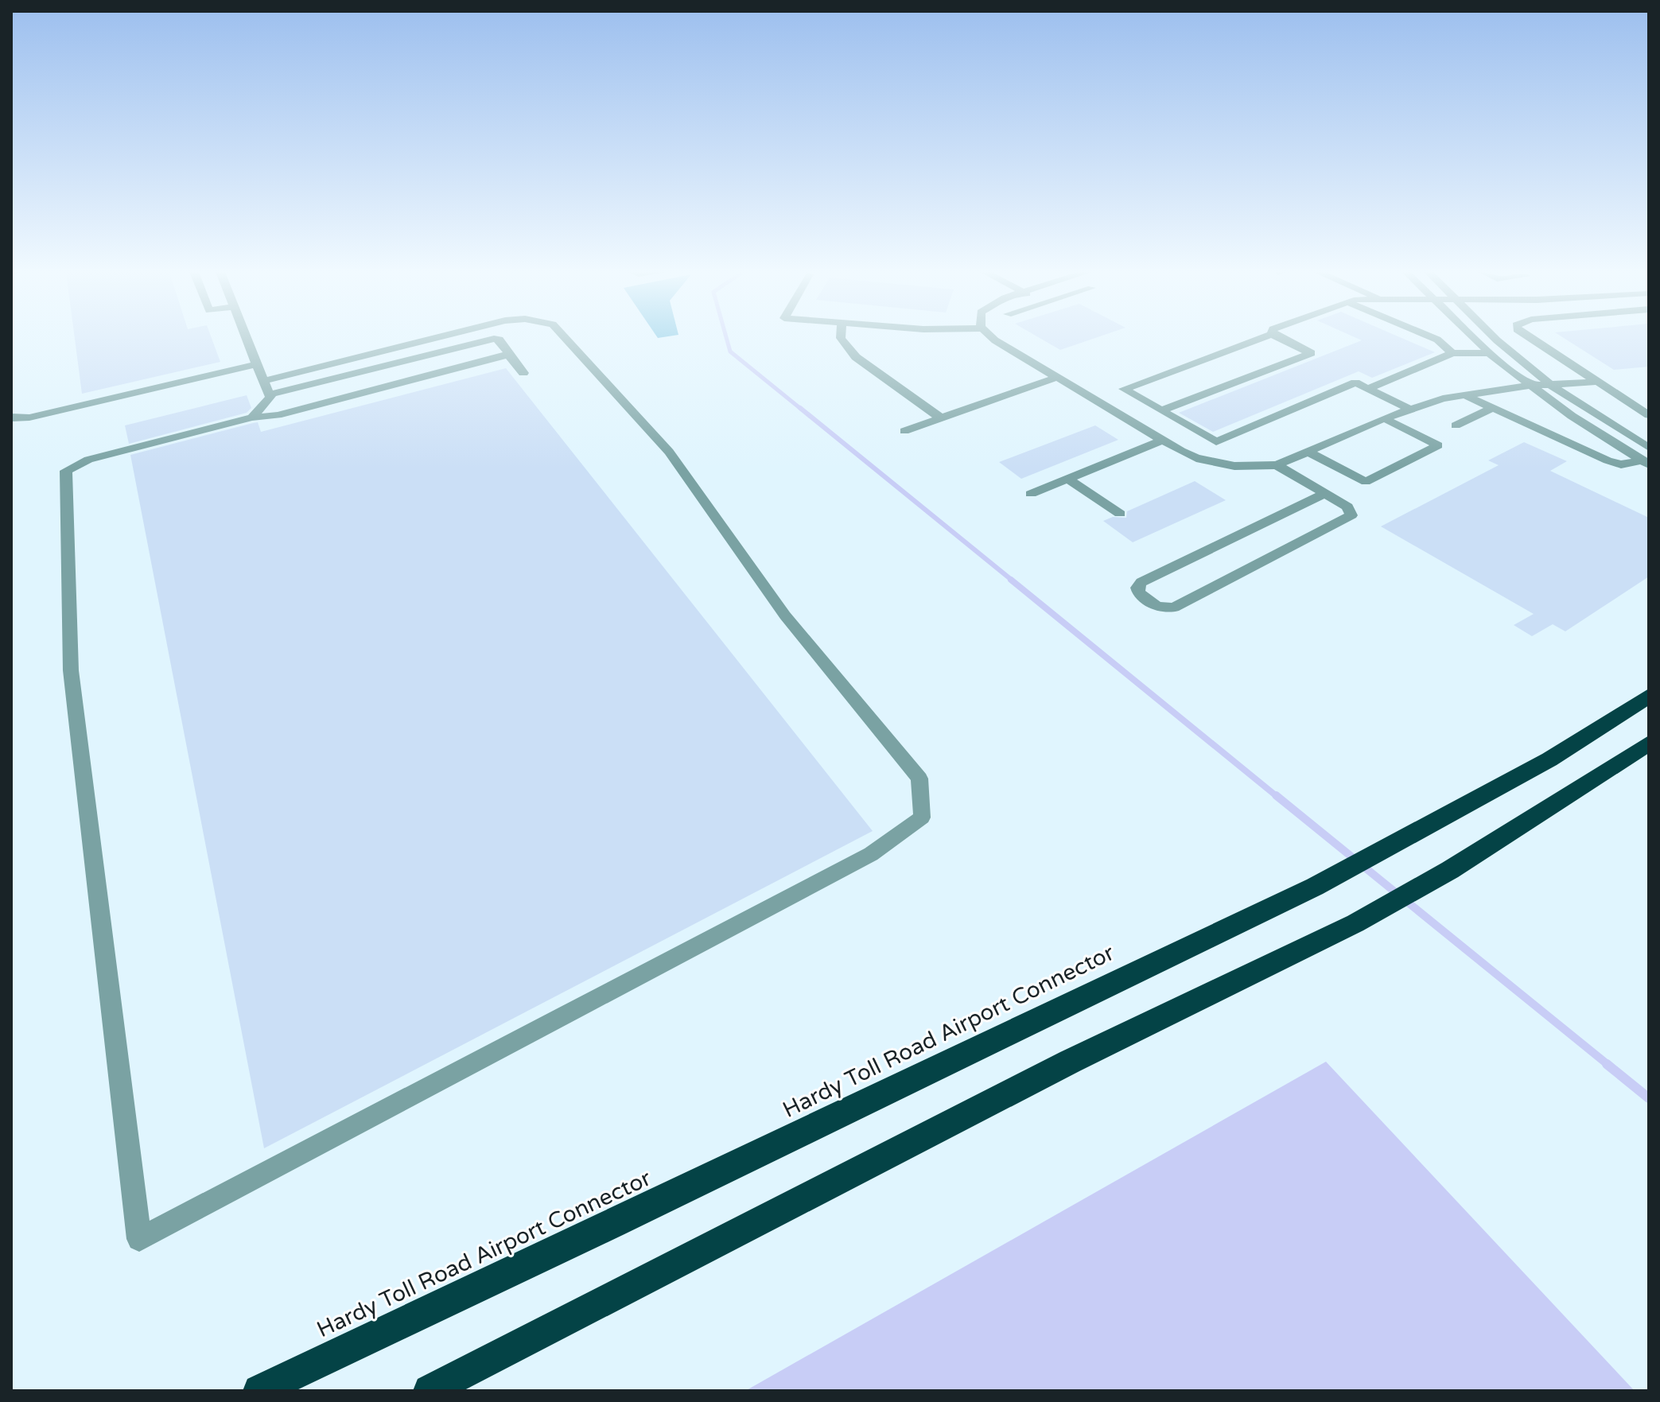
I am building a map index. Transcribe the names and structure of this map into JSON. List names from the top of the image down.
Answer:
{
  "streets": {
    "highway": ["Hardy Toll Road Airport Connector"]
  }
}
